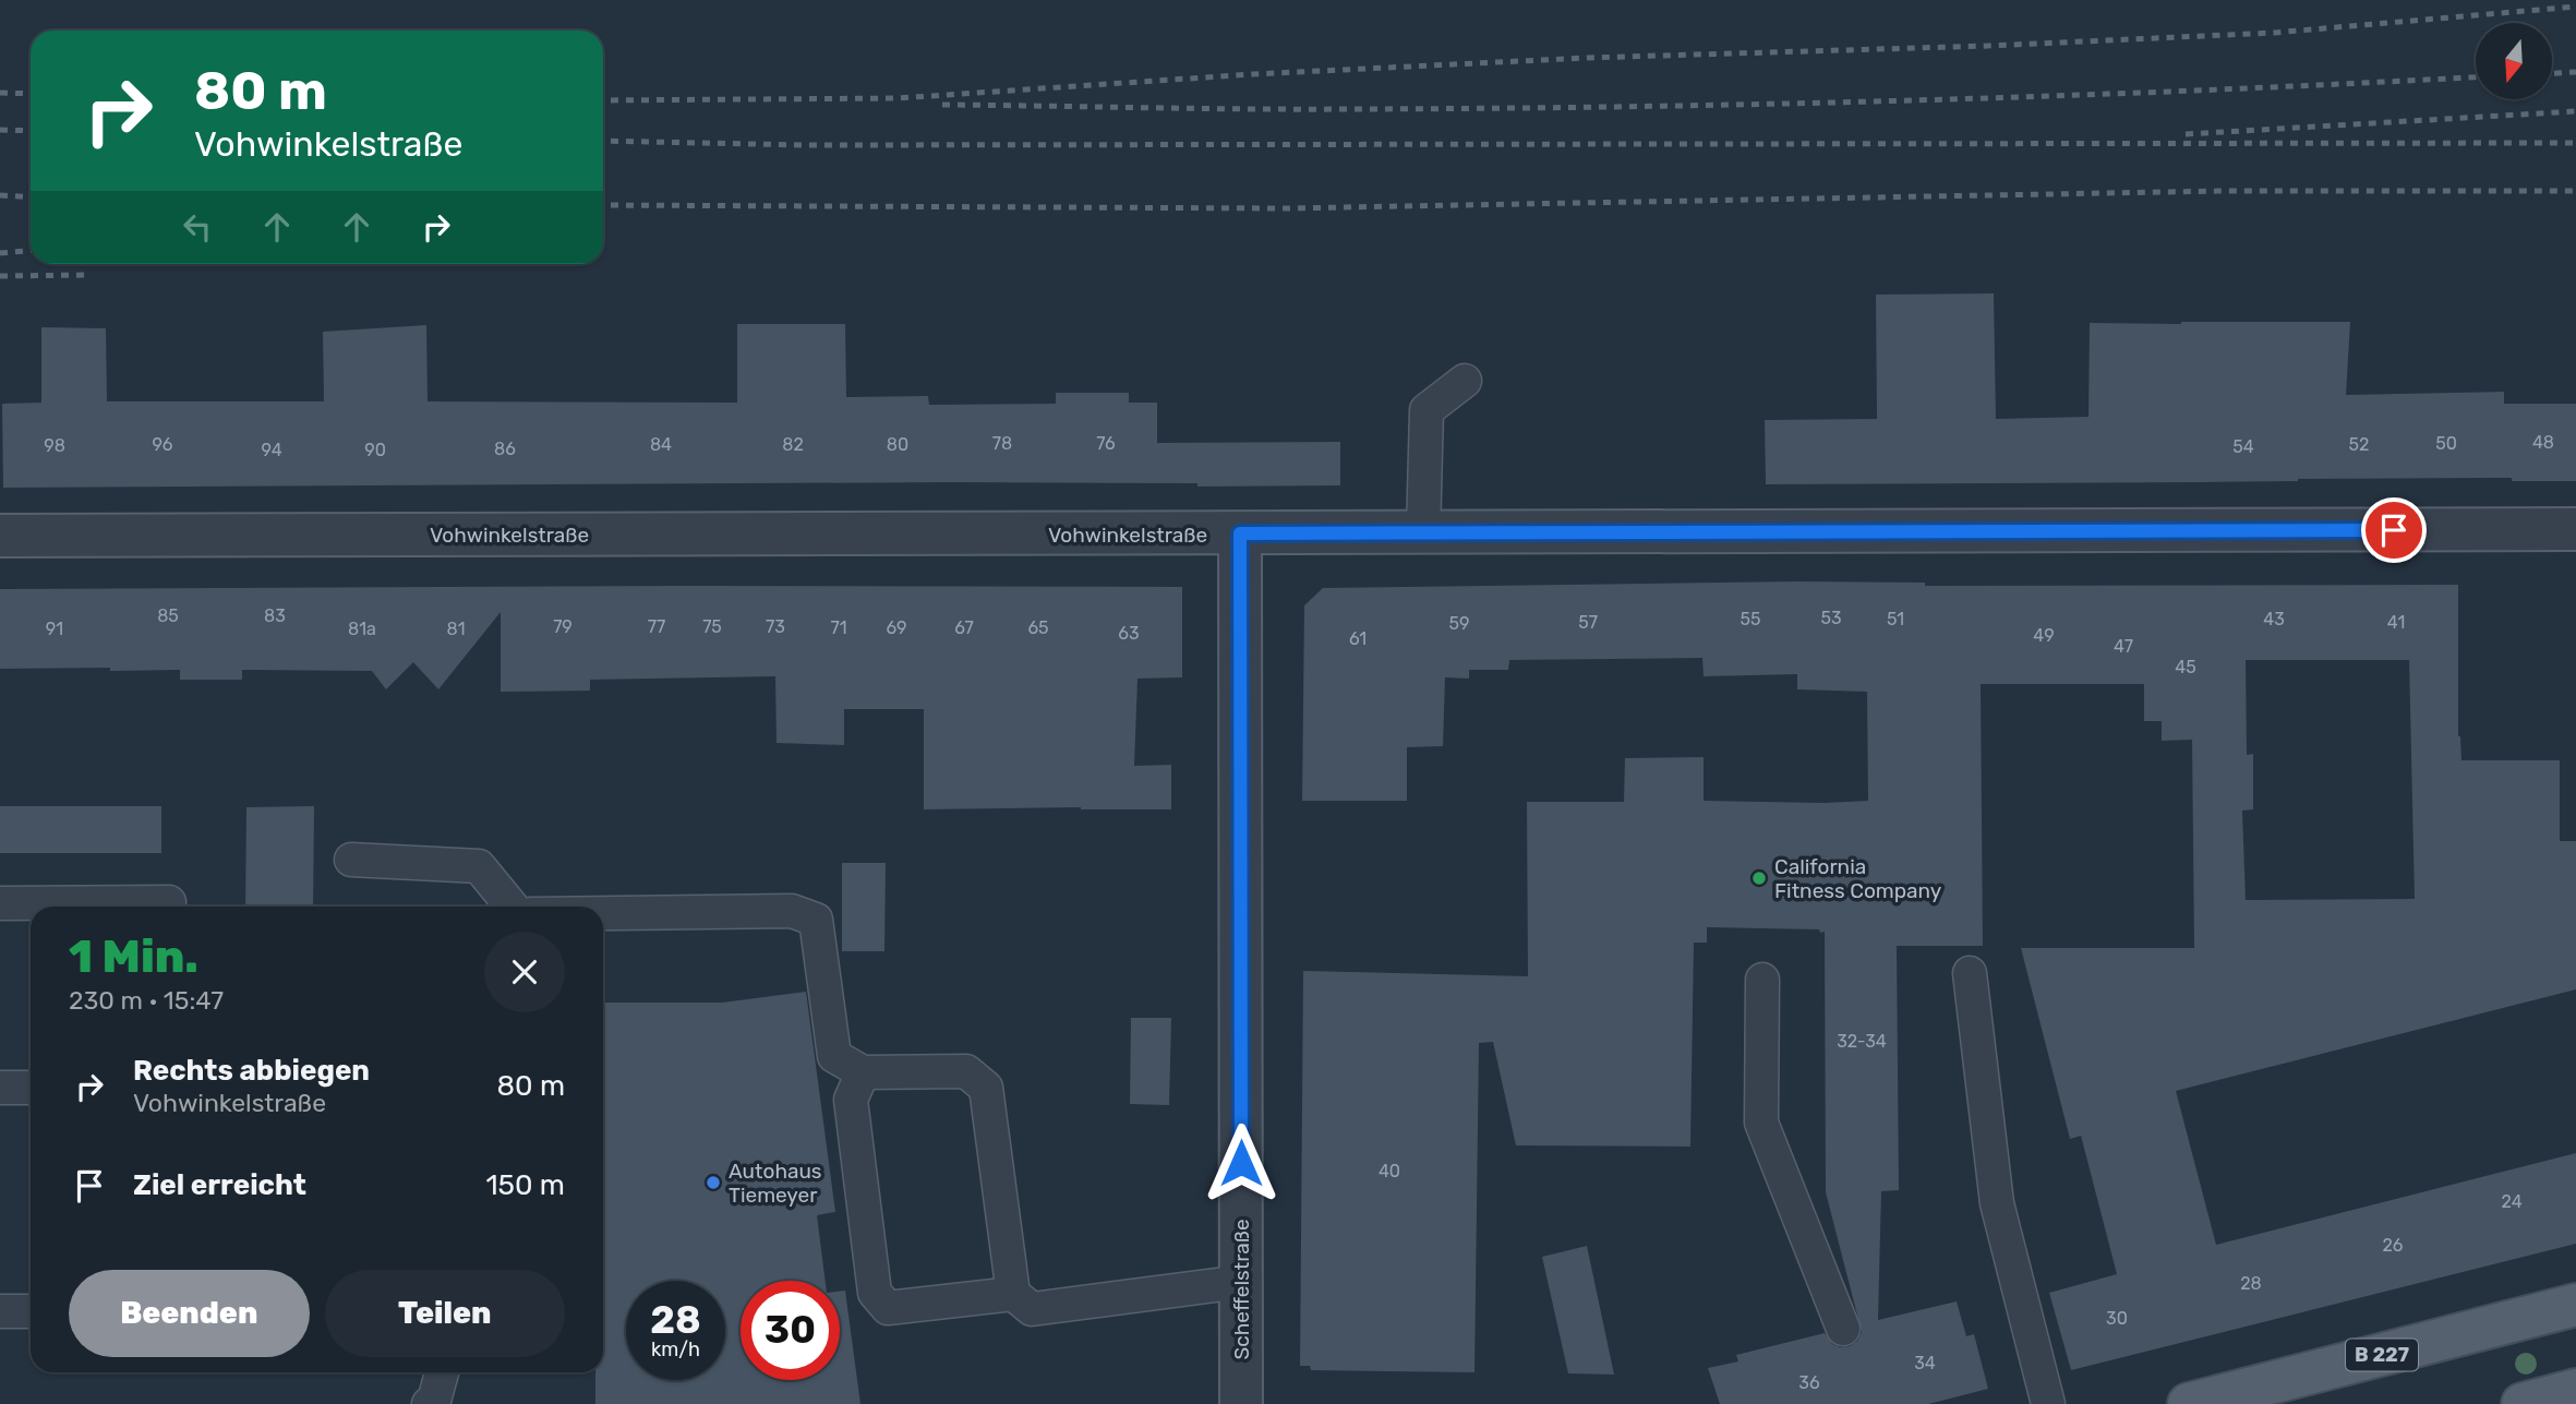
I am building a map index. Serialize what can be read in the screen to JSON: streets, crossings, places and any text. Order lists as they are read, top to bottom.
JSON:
{
  "streets": {
    "main road": ["B 227"],
    "street": ["Vohwinkelstraße", "Scheffelstraße"]
  },
  "crossings": [
    ["Vohwinkelstraße", "Scheffelstraße"]
  ],
  "places": ["California Fitness Company", "Autohaus Tiemeyer"],
  "house_numbers": [
    "48",
    "78",
    "76",
    "50",
    "96",
    "84",
    "82",
    "80",
    "52",
    "98",
    "54",
    "86",
    "94",
    "90",
    "85",
    "83",
    "53",
    "55",
    "51",
    "43",
    "57",
    "41",
    "59",
    "79",
    "77",
    "75",
    "73",
    "71",
    "69",
    "67",
    "65",
    "91",
    "81a",
    "81",
    "63",
    "49",
    "61",
    "47",
    "45",
    "32-34",
    "40",
    "24",
    "26",
    "28",
    "30",
    "34",
    "36"
  ],
  "north": "bottom",
  "page": {
    "turn": ["80 m", "Vohwinkelstraße"],
    "heading": ["1 Min.", "230 m · 15:47"],
    "list": [
      {
        "name": "Rechts abbiegen",
        "note": "Vohwinkelstraße",
        "value": "80 m"
      },
      {
        "name": "Ziel erreicht",
        "value": "150 m"
      }
    ],
    "buttons": ["Beenden", "Teilen"],
    "speed": "28 km/h",
    "limit": "30"
  }
}
